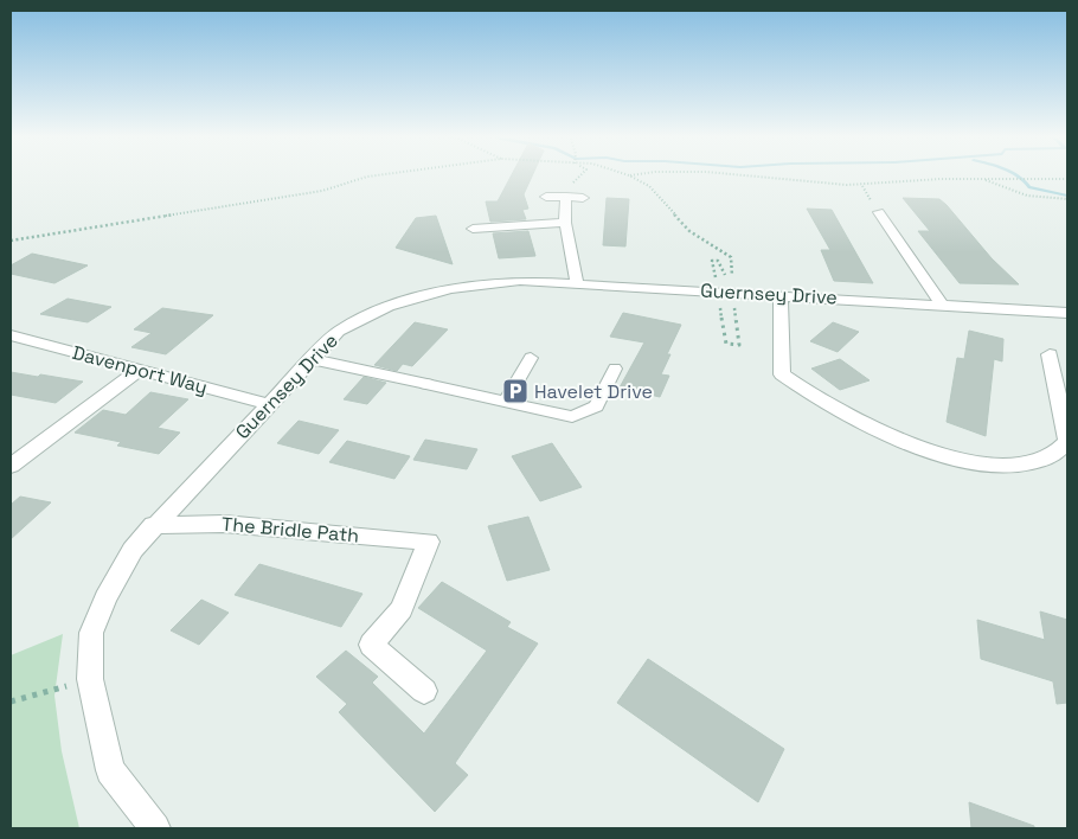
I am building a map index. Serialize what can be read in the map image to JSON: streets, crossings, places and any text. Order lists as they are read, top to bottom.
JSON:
{
  "streets": {
    "street": ["Guernsey Drive", "Davenport Way", "The Bridle Path"]
  },
  "crossings": [
    ["Guernsey Drive", "Davenport Way"],
    ["Guernsey Drive", "The Bridle Path"]
  ],
  "places": {
    "parking": ["Havelet Drive"]
  }
}
